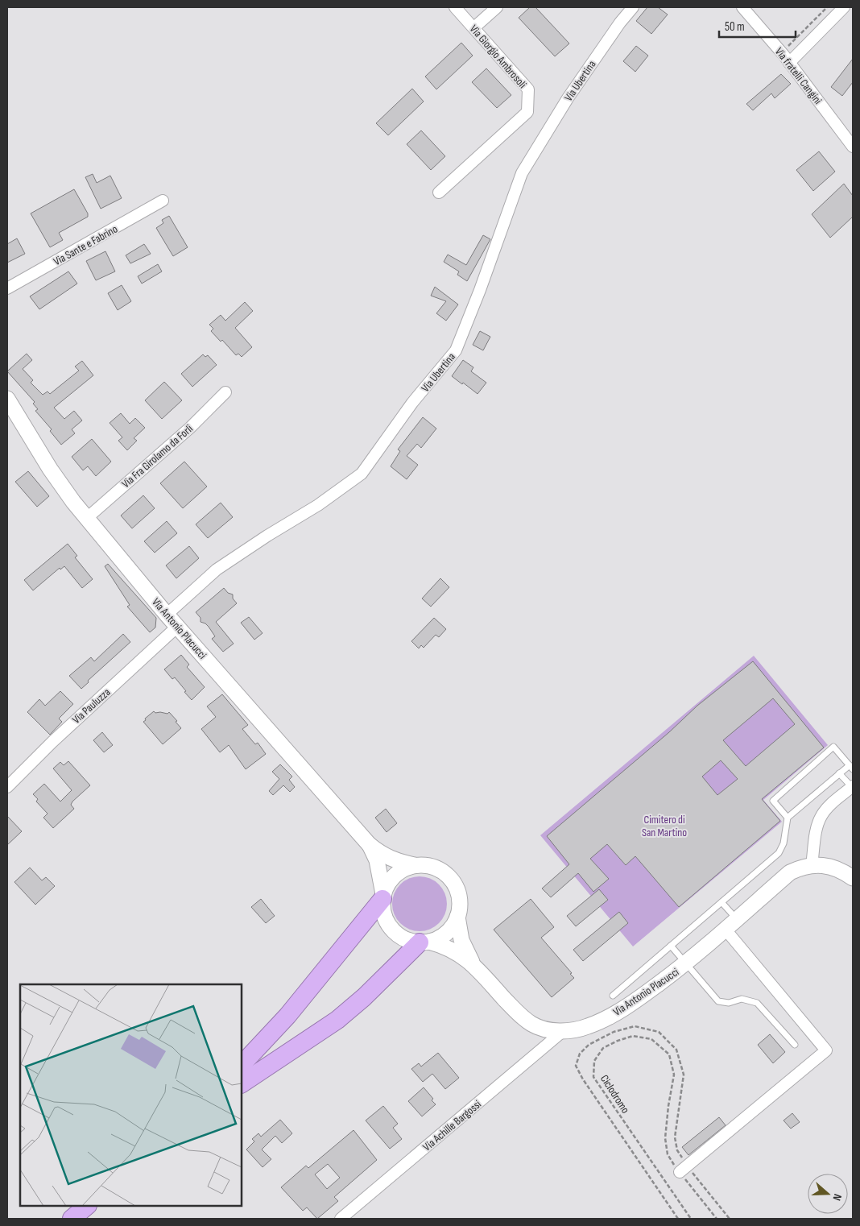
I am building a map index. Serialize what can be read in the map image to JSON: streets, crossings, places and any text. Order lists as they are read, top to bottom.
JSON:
{
  "streets": {
    "main road": ["Via Antonio Placucci"],
    "street": [
      "Via Giorgio Ambrosoli",
      "Via fratelli Cangini",
      "Via Ubertina",
      "Via Sante e Fabrino",
      "Via Fra Girolamo da Forlì",
      "Via Pauluzza",
      "Via Achille Bargossi"
    ],
    "path": ["Ciclodromo"]
  },
  "crossings": [
    ["Via Ubertina", "Via Antonio Placucci"],
    ["Via Fra Girolamo da Forlì", "Via Antonio Placucci"],
    ["Via Antonio Placucci", "Via Pauluzza"],
    ["Via Antonio Placucci", "Via Achille Bargossi"]
  ],
  "parks": ["Cimitero di San Martino"],
  "scale_bar": "50 m",
  "north": "right"
}
